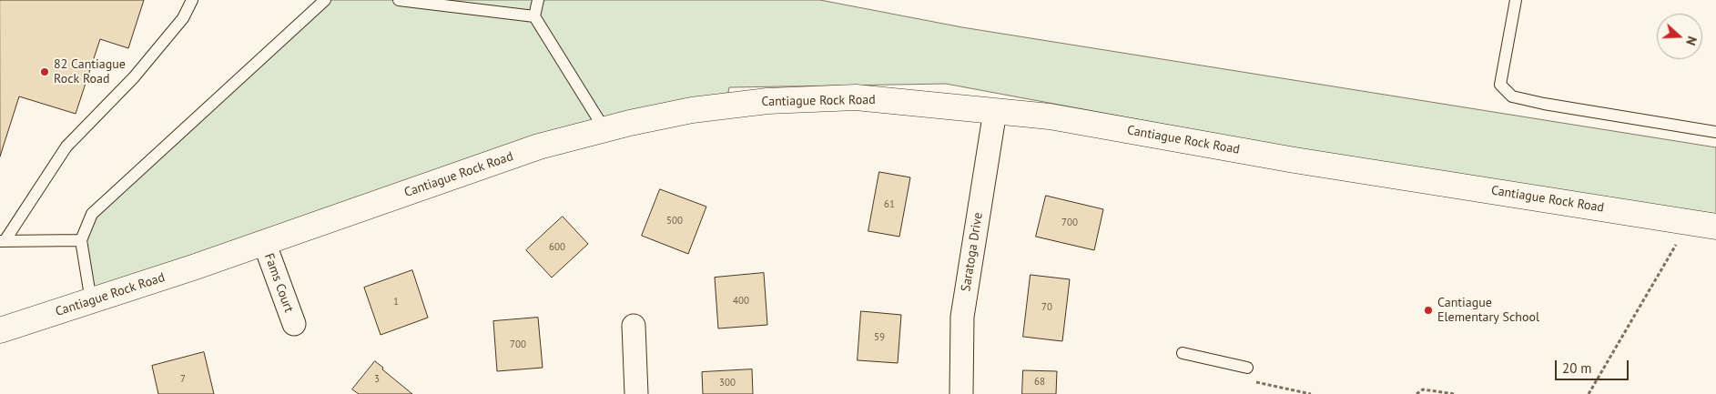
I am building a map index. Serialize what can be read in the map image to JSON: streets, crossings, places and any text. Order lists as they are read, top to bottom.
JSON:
{
  "streets": {
    "main road": ["Cantiague Rock Road"],
    "street": ["Saratoga Drive", "Fams Court"]
  },
  "crossings": [
    ["Cantiague Rock Road", "Saratoga Drive"],
    ["Cantiague Rock Road", "Fams Court"]
  ],
  "places": ["82 Cantiague Rock Road", "Cantiague Elementary School"],
  "house_numbers": [
    "61",
    "500",
    "700",
    "600",
    "400",
    "1",
    "70",
    "59",
    "700",
    "7",
    "3",
    "68",
    "300"
  ],
  "scale_bar": "20 m",
  "north": "right"
}
